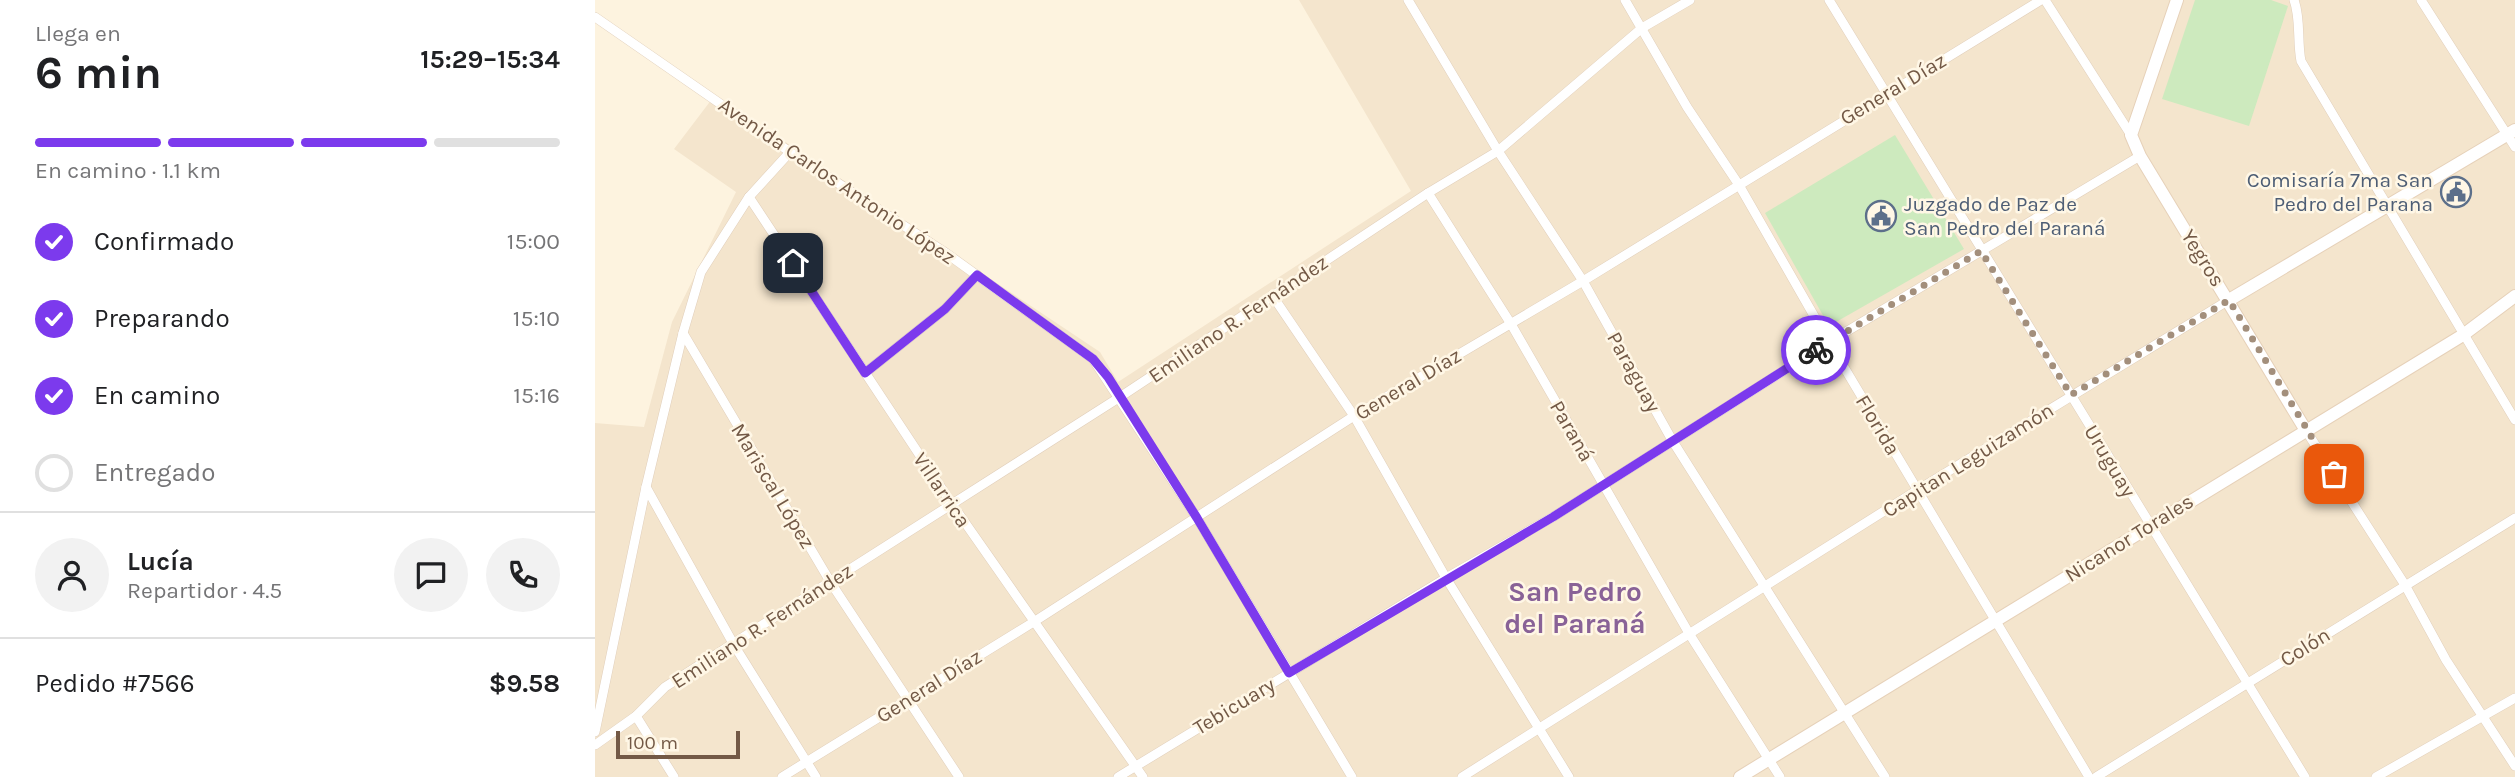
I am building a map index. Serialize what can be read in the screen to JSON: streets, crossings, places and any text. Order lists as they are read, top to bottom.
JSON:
{
  "streets": {
    "street": [
      "General Díaz",
      "Avenida Carlos Antonio López",
      "Yegros",
      "Emiliano R. Fernández",
      "Paraguay",
      "Florida",
      "Paraná",
      "Capitan Leguizamón",
      "Uruguay",
      "Mariscal López",
      "Villarrica",
      "Nicanor Torales",
      "Colón",
      "Tebicuary"
    ]
  },
  "crossings": [
    ["General Díaz", "Avenida Carlos Antonio López"],
    ["General Díaz", "Yegros"],
    ["General Díaz", "Paraguay"],
    ["General Díaz", "Florida"],
    ["General Díaz", "Paraná"],
    ["General Díaz", "Uruguay"],
    ["General Díaz", "Mariscal López"],
    ["General Díaz", "Villarrica"],
    ["Avenida Carlos Antonio López", "Emiliano R. Fernández"],
    ["Avenida Carlos Antonio López", "Tebicuary"],
    ["Yegros", "Capitan Leguizamón"],
    ["Yegros", "Nicanor Torales"],
    ["Yegros", "Colón"],
    ["Yegros", "Tebicuary"],
    ["Emiliano R. Fernández", "Paraguay"],
    ["Emiliano R. Fernández", "Florida"],
    ["Emiliano R. Fernández", "Paraná"],
    ["Emiliano R. Fernández", "Mariscal López"],
    ["Emiliano R. Fernández", "Villarrica"],
    ["Paraguay", "Capitan Leguizamón"],
    ["Paraguay", "Nicanor Torales"],
    ["Paraguay", "Tebicuary"],
    ["Florida", "Capitan Leguizamón"],
    ["Florida", "Nicanor Torales"],
    ["Florida", "Tebicuary"],
    ["Paraná", "Capitan Leguizamón"],
    ["Paraná", "Nicanor Torales"],
    ["Paraná", "Tebicuary"],
    ["Capitan Leguizamón", "Uruguay"],
    ["Uruguay", "Nicanor Torales"],
    ["Uruguay", "Colón"],
    ["Uruguay", "Tebicuary"],
    ["Villarrica", "Tebicuary"]
  ],
  "districts": ["San Pedro del Paraná"],
  "places": {
    "public building": ["Comisaría 7ma San Pedro del Parana", "Juzgado de Paz de San Pedro del Paraná"]
  },
  "scale_bar": "100 m",
  "page": {
    "heading": ["6 min", "Llega en", "15:29–15:34"],
    "panel": [
      "Lucía",
      "Repartidor · 4.5",
      "Pedido #7566",
      "$9.58"
    ],
    "bar": "En camino · 1.1 km",
    "list": [
      ["Confirmado", "15:00"],
      ["Preparando", "15:10"],
      ["En camino", "15:16"],
      "Entregado"
    ],
    "scale": "100 m"
  }
}
